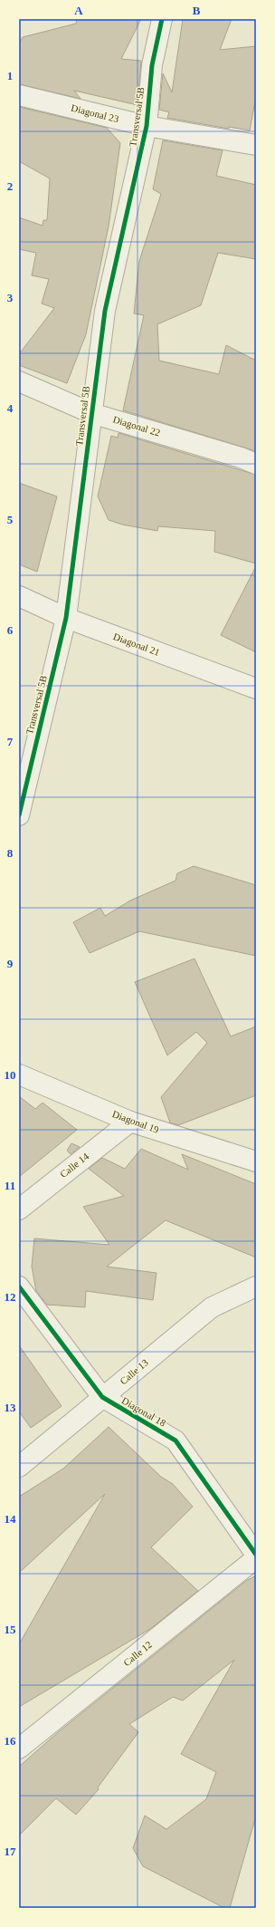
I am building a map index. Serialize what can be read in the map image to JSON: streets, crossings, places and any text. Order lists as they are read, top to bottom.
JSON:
{
  "streets": {
    "street": [
      "Diagonal 23",
      "Transversal 5B",
      "Diagonal 22",
      "Diagonal 21",
      "Diagonal 19",
      "Calle 14",
      "Calle 13",
      "Diagonal 18",
      "Calle 12"
    ]
  },
  "crossings": [
    ["Diagonal 23", "Transversal 5B"],
    ["Transversal 5B", "Diagonal 22"],
    ["Transversal 5B", "Diagonal 21"],
    ["Diagonal 19", "Calle 14"],
    ["Calle 13", "Diagonal 18"]
  ],
  "grid": {
    "columns": ["A", "B"],
    "rows": [
      "1",
      "2",
      "3",
      "4",
      "5",
      "6",
      "7",
      "8",
      "9",
      "10",
      "11",
      "12",
      "13",
      "14",
      "15",
      "16",
      "17"
    ]
  }
}
